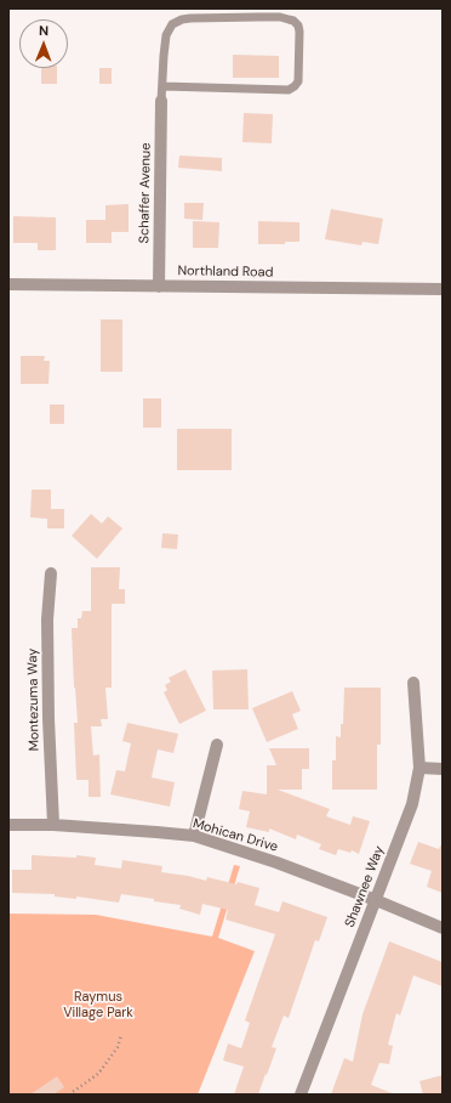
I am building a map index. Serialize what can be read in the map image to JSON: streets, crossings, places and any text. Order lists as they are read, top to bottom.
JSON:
{
  "streets": {
    "street": [
      "Schaffer Avenue",
      "Northland Road",
      "Montezuma Way",
      "Mohican Drive",
      "Shawnee Way"
    ]
  },
  "crossings": [
    ["Schaffer Avenue", "Northland Road"],
    ["Montezuma Way", "Mohican Drive"],
    ["Mohican Drive", "Shawnee Way"]
  ],
  "parks": ["Raymus Village Park"],
  "north": "top"
}
